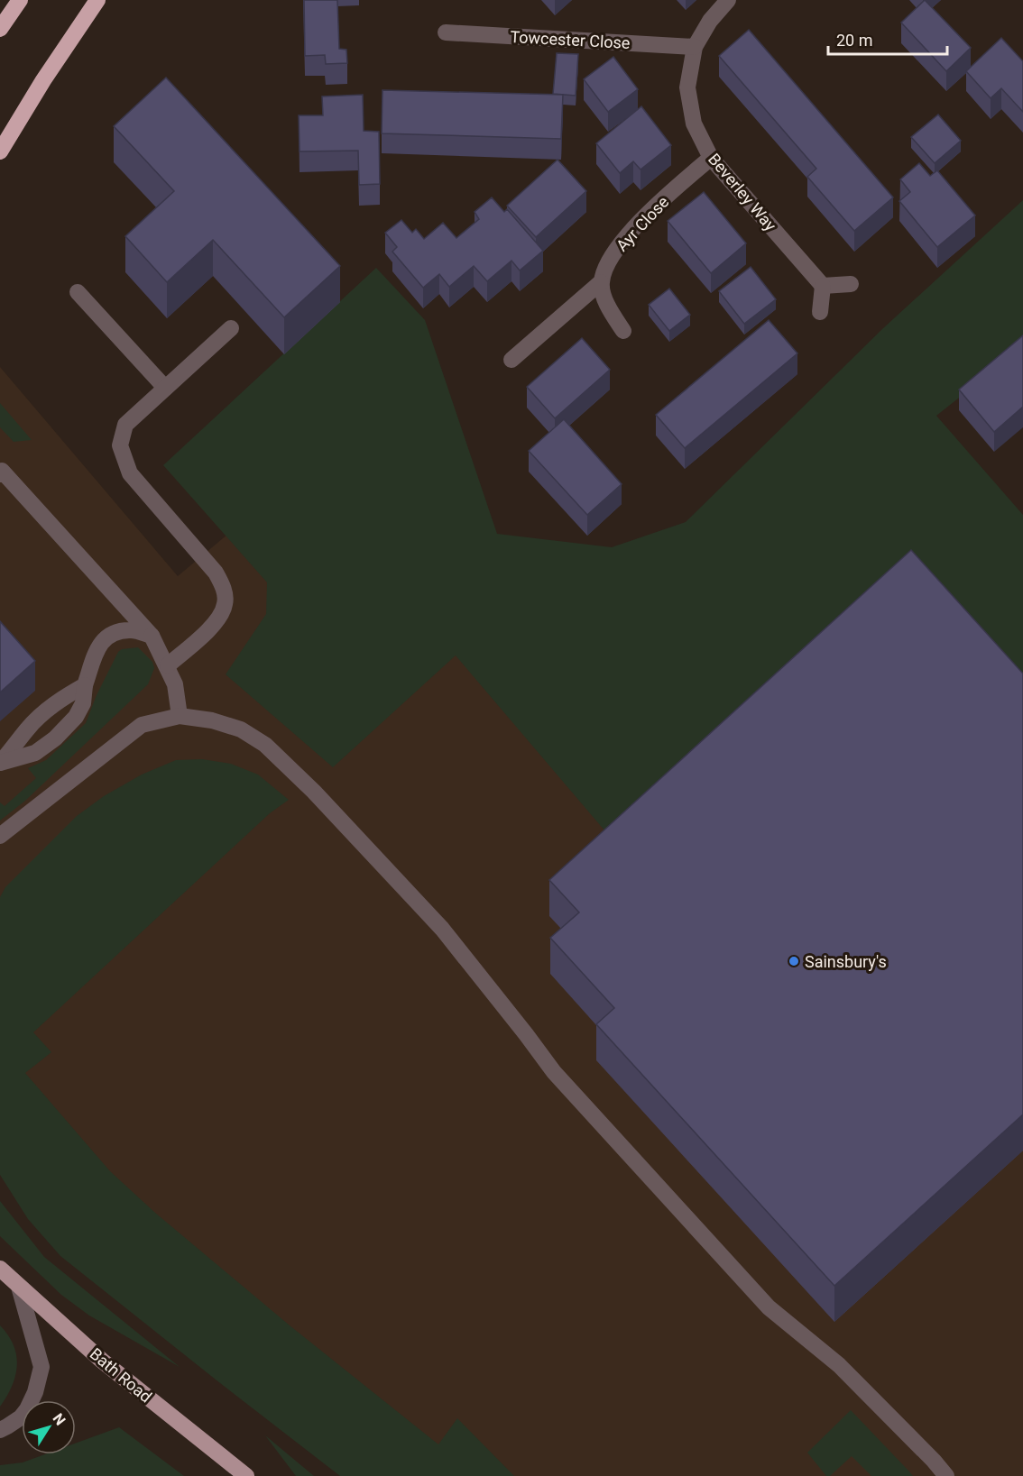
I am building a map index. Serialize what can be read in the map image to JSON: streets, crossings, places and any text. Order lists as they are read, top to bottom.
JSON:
{
  "streets": {
    "main road": ["Bath Road"],
    "street": ["Towcester Close", "Beverley Way", "Ayr Close"]
  },
  "crossings": [
    ["Towcester Close", "Beverley Way"],
    ["Beverley Way", "Ayr Close"]
  ],
  "places": ["Sainsbury's"],
  "scale_bar": "20 m",
  "north": "top right"
}
